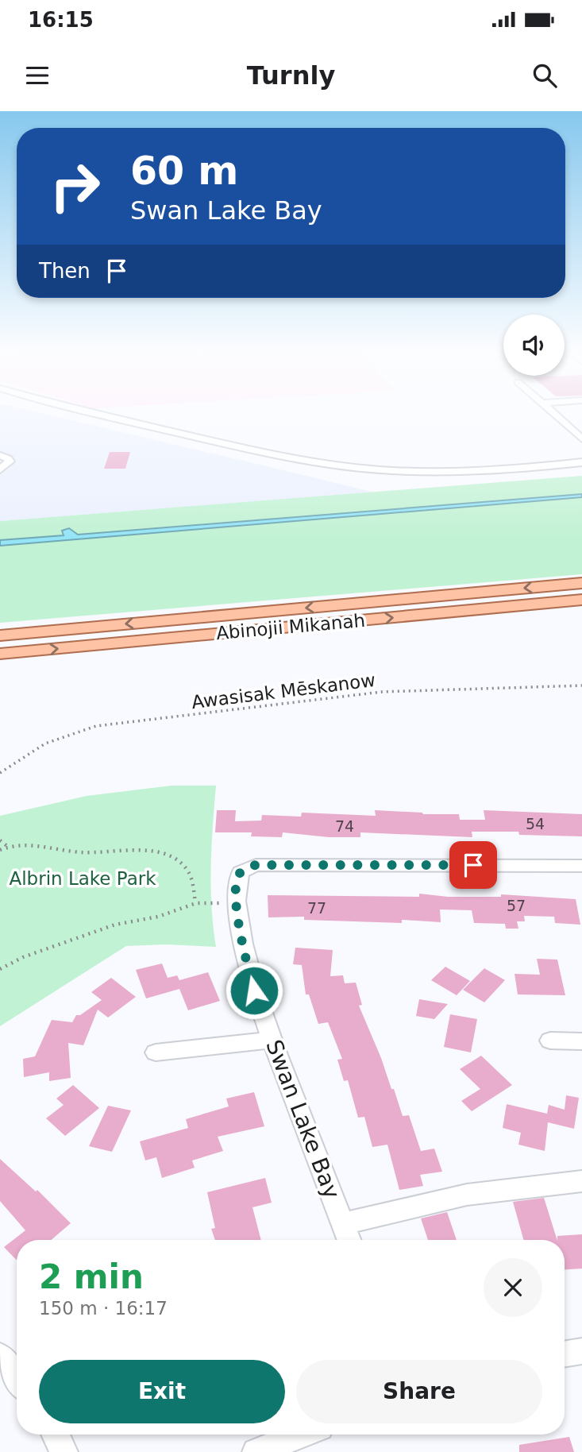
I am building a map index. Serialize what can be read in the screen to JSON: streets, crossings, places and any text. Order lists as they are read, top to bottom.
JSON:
{
  "streets": {
    "main road": ["Abinojii Mikanah"],
    "street": ["Swan Lake Bay"],
    "path": ["Awasisak Mēskanow"]
  },
  "parks": ["Albrin Lake Park"],
  "house_numbers": [
    "54",
    "74",
    "57",
    "77"
  ],
  "page": {
    "status": "16:15",
    "header": "Turnly",
    "turn": ["60 m", "Swan Lake Bay"],
    "then": "Then",
    "heading": ["2 min", "150 m · 16:17"],
    "buttons": ["Exit", "Share"]
  }
}
